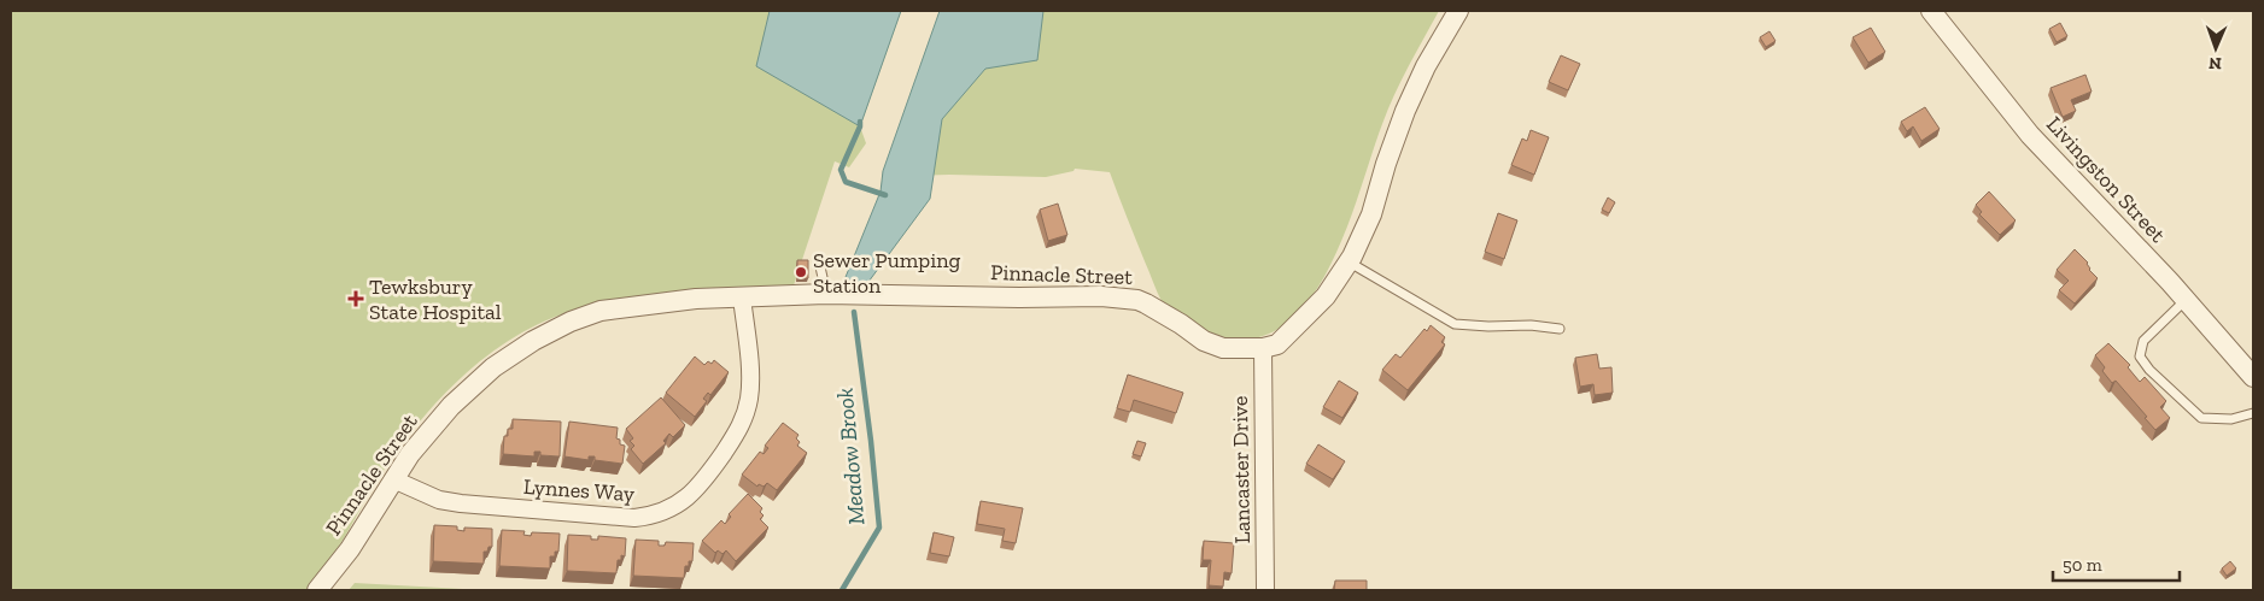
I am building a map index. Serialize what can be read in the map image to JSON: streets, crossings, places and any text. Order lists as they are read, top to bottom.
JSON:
{
  "streets": {
    "street": [
      "Livingston Street",
      "Pinnacle Street",
      "Lancaster Drive",
      "Lynnes Way"
    ]
  },
  "crossings": [
    ["Pinnacle Street", "Lancaster Drive"],
    ["Pinnacle Street", "Lynnes Way"]
  ],
  "water": ["Meadow Brook"],
  "places": {
    "other": ["Sewer Pumping Station"],
    "health": ["Tewksbury State Hospital"]
  },
  "scale_bar": "50 m",
  "north": "bottom"
}
